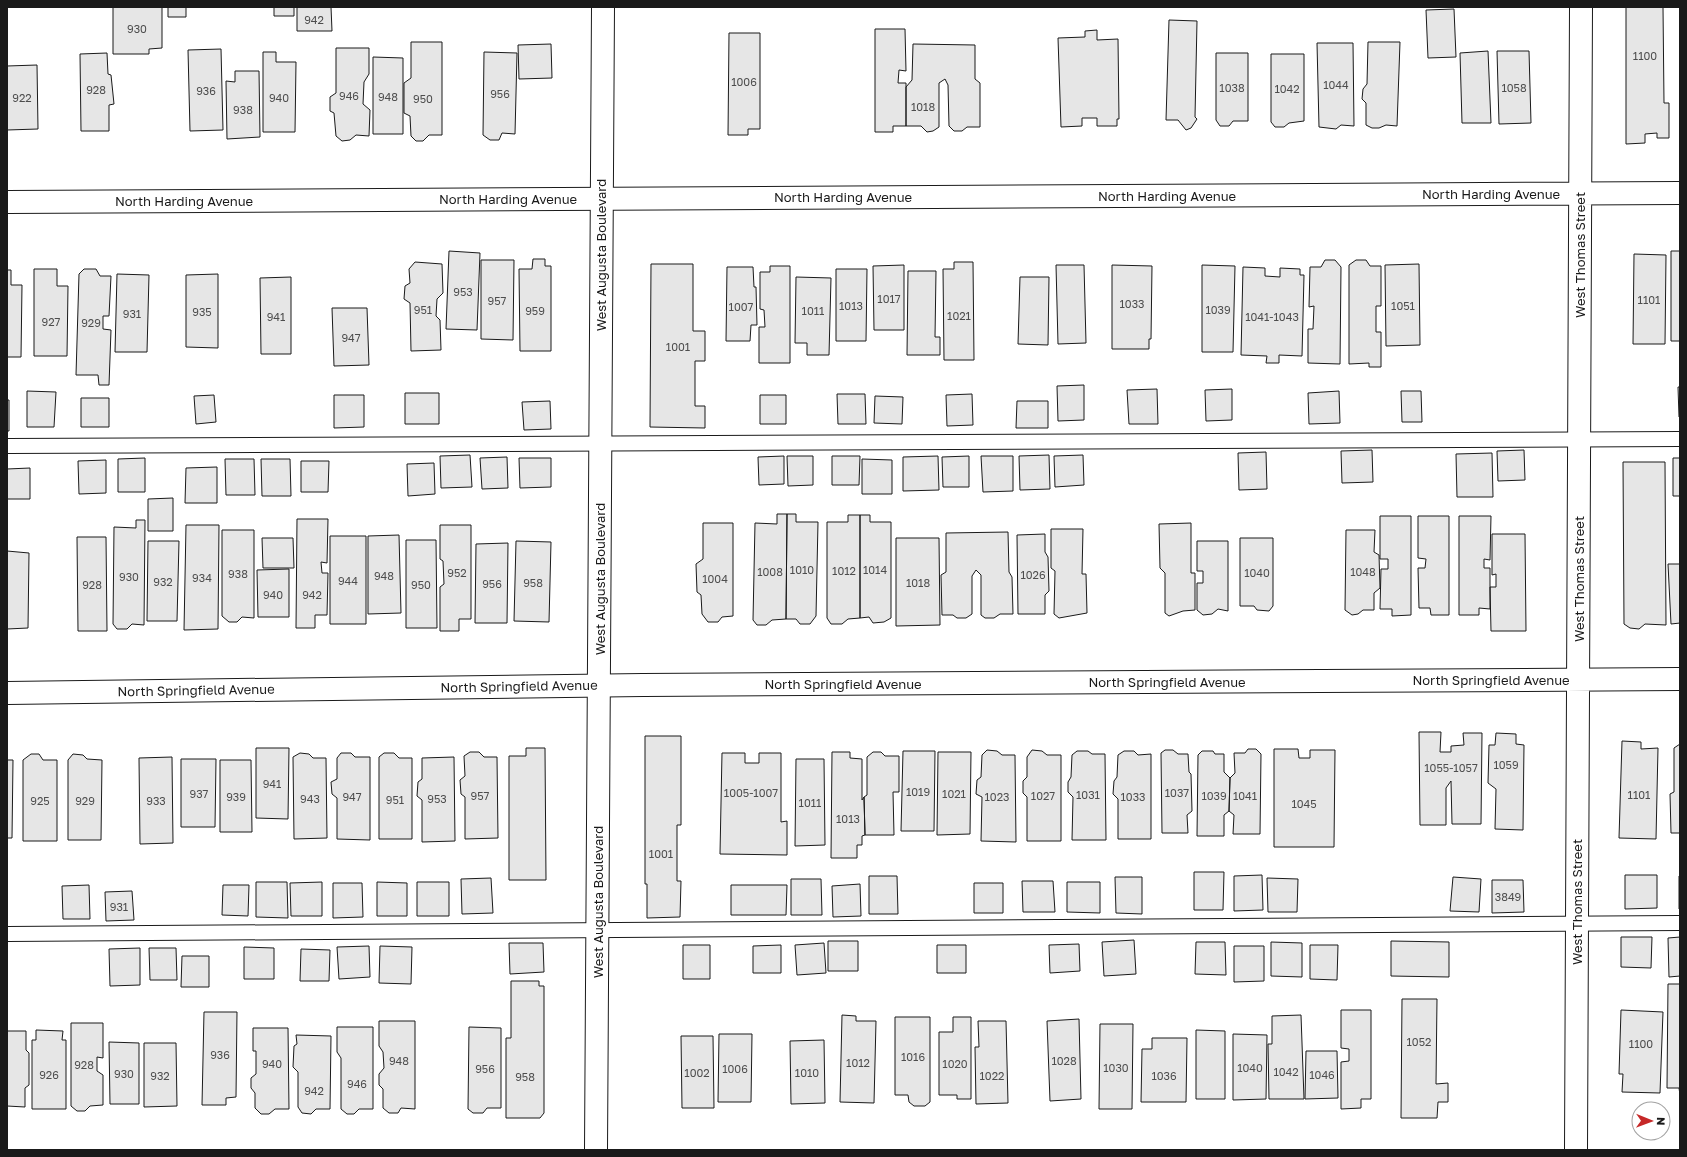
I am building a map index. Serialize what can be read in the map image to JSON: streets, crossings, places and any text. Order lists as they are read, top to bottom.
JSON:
{
  "streets": {
    "street": [
      "North Harding Avenue",
      "West Augusta Boulevard",
      "West Thomas Street",
      "North Springfield Avenue"
    ]
  },
  "crossings": [
    ["North Harding Avenue", "West Augusta Boulevard"],
    ["North Harding Avenue", "West Thomas Street"],
    ["West Augusta Boulevard", "North Springfield Avenue"],
    ["West Thomas Street", "North Springfield Avenue"]
  ],
  "house_numbers": [
    "942",
    "930",
    "1100",
    "1006",
    "1044",
    "1038",
    "1058",
    "1042",
    "928",
    "936",
    "956",
    "946",
    "948",
    "922",
    "940",
    "950",
    "1018",
    "938",
    "953",
    "1017",
    "1101",
    "957",
    "1033",
    "1013",
    "1051",
    "1007",
    "951",
    "1039",
    "959",
    "1011",
    "935",
    "931",
    "1021",
    "941",
    "1041-1043",
    "927",
    "929",
    "947",
    "1001",
    "1010",
    "1014",
    "1012",
    "1008",
    "1048",
    "952",
    "1040",
    "938",
    "1026",
    "948",
    "930",
    "934",
    "1004",
    "944",
    "932",
    "958",
    "1018",
    "956",
    "928",
    "950",
    "940",
    "942",
    "1059",
    "1055-1057",
    "941",
    "1019",
    "1005-1007",
    "1037",
    "937",
    "1021",
    "1031",
    "1101",
    "957",
    "1027",
    "1039",
    "1041",
    "939",
    "947",
    "1023",
    "1033",
    "943",
    "953",
    "951",
    "925",
    "929",
    "933",
    "1011",
    "1045",
    "1013",
    "1001",
    "3849",
    "931",
    "1052",
    "1100",
    "936",
    "1016",
    "948",
    "1028",
    "1012",
    "940",
    "1020",
    "928",
    "1030",
    "1040",
    "956",
    "1006",
    "1042",
    "1002",
    "1010",
    "930",
    "926",
    "1046",
    "932",
    "1022",
    "1036",
    "958",
    "946",
    "942"
  ],
  "north": "right"
}
